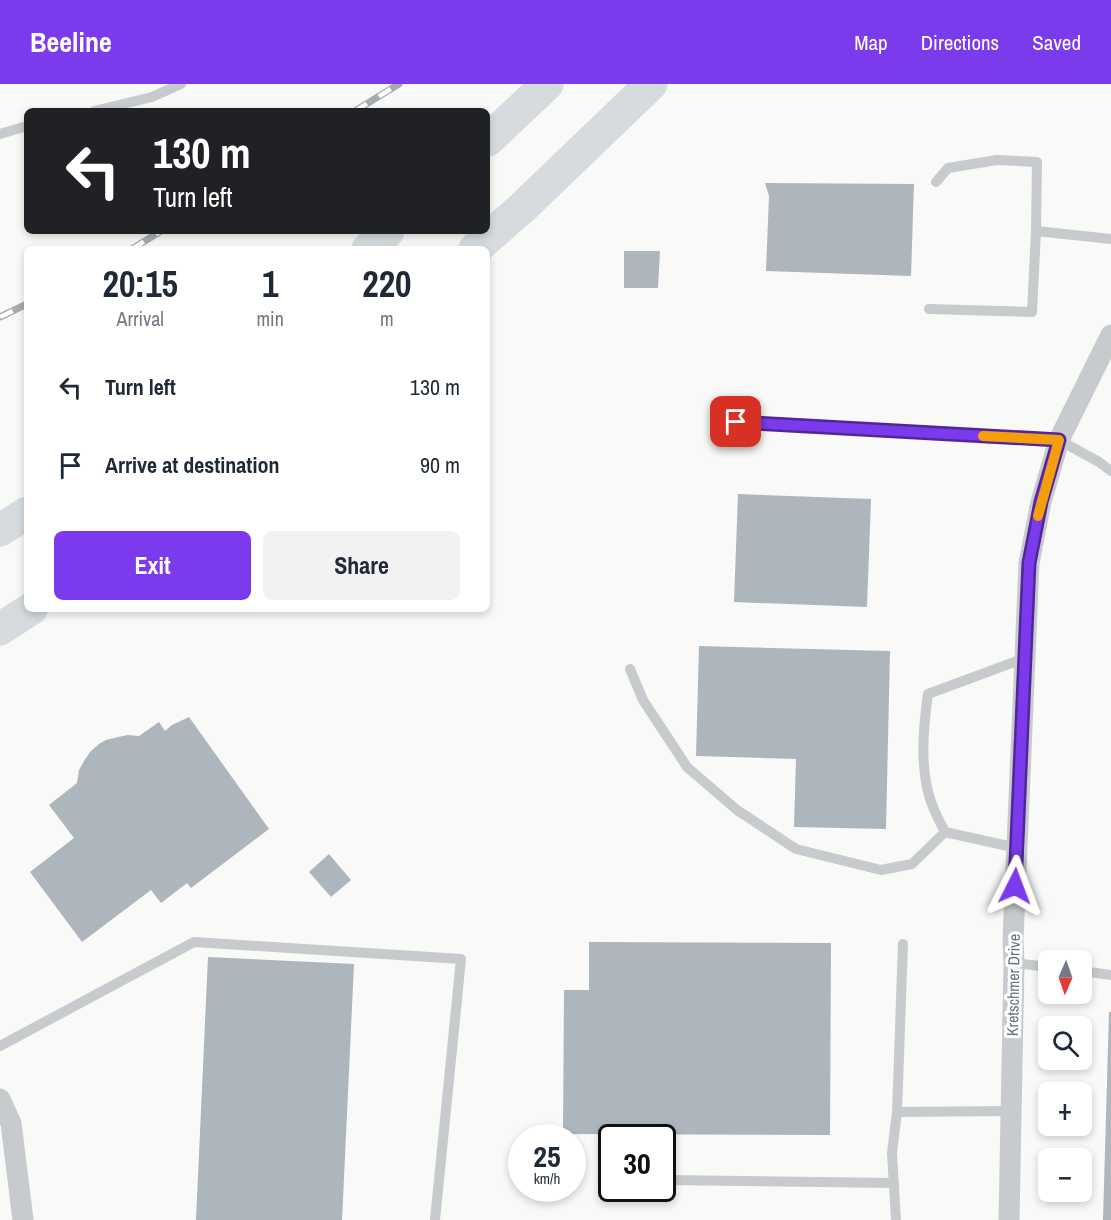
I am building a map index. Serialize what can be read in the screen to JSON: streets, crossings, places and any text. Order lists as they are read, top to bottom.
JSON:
{
  "streets": {
    "street": ["Kretschmer Drive"]
  },
  "north": "bottom",
  "page": {
    "header": "Beeline",
    "nav": ["Map", "Directions", "Saved"],
    "turn": ["130 m", "Turn left"],
    "eta": [
      "20:15",
      "Arrival",
      "1",
      "min",
      "220",
      "m"
    ],
    "list": [
      {
        "name": "Turn left",
        "value": "130 m"
      },
      {
        "name": "Arrive at destination",
        "value": "90 m"
      }
    ],
    "buttons": ["Exit", "Share"],
    "map_buttons": ["+", "−"],
    "speed": "25 km/h",
    "limit": "30"
  }
}
